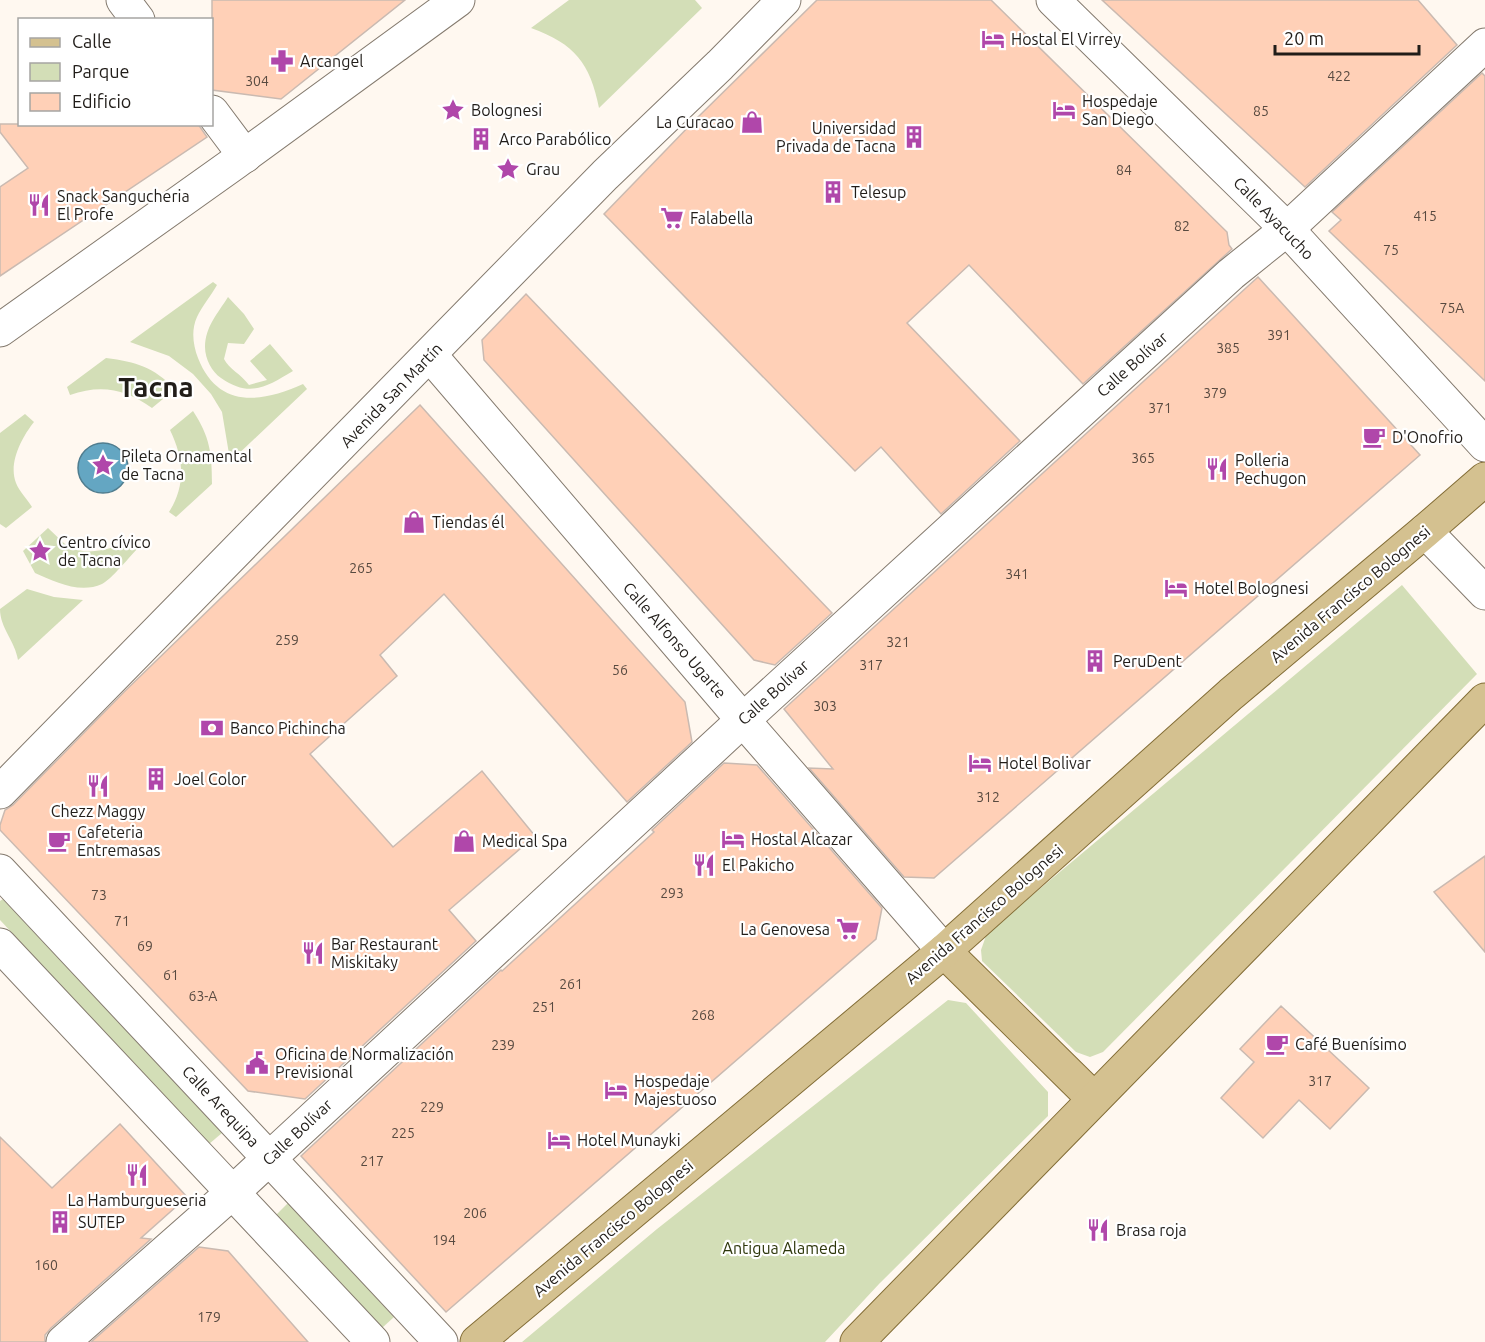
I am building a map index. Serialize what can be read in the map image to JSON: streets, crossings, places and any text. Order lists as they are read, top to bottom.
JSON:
{
  "streets": {
    "main road": ["Avenida Francisco Bolognesi"],
    "street": [
      "Calle Ayacucho",
      "Calle Bolívar",
      "Avenida San Martín",
      "Calle Alfonso Ugarte",
      "Calle Arequipa"
    ]
  },
  "crossings": [
    ["Calle Ayacucho", "Calle Bolívar"],
    ["Calle Bolívar", "Calle Alfonso Ugarte"],
    ["Calle Bolívar", "Calle Arequipa"],
    ["Avenida San Martín", "Calle Alfonso Ugarte"],
    ["Avenida Francisco Bolognesi", "Calle Alfonso Ugarte"]
  ],
  "districts": ["Tacna"],
  "parks": ["Antigua Alameda"],
  "places": {
    "hotel": [
      "Hostal El Virrey",
      "Hospedaje San Diego",
      "Hotel Bolognesi",
      "Hotel Bolivar",
      "Hostal Alcazar",
      "Hospedaje Majestuoso",
      "Hotel Munayki"
    ],
    "pharmacy": ["Arcangel"],
    "place": [
      "Bolognesi",
      "Grau",
      "Pileta Ornamental de Tacna",
      "Centro cívico de Tacna"
    ],
    "shop": ["La Curacao", "Tiendas él", "Medical Spa"],
    "building": [
      "Universidad Privada de Tacna",
      "Arco Parabólico",
      "Telesup",
      "PeruDent",
      "Joel Color",
      "SUTEP"
    ],
    "restaurant": [
      "Snack Sangucheria El Profe",
      "Polleria Pechugon",
      "Chezz Maggy",
      "El Pakicho",
      "Bar Restaurant Miskitaky",
      "La Hamburgueseria",
      "Brasa roja"
    ],
    "supermarket": ["Falabella", "La Genovesa"],
    "cafe": ["D'Onofrio", "Cafeteria Entremasas", "Café Buenísimo"],
    "bank": ["Banco Pichincha"],
    "public building": ["Oficina de Normalización Previsional"]
  },
  "house_numbers": [
    "422",
    "304",
    "85",
    "84",
    "415",
    "82",
    "75",
    "75A",
    "391",
    "385",
    "379",
    "371",
    "365",
    "265",
    "341",
    "259",
    "321",
    "317",
    "56",
    "303",
    "312",
    "293",
    "73",
    "71",
    "69",
    "61",
    "261",
    "63-A",
    "251",
    "268",
    "239",
    "317",
    "229",
    "225",
    "217",
    "206",
    "194",
    "160",
    "179"
  ],
  "legend": ["Calle", "Parque", "Edificio"],
  "scale_bar": "20 m"
}
